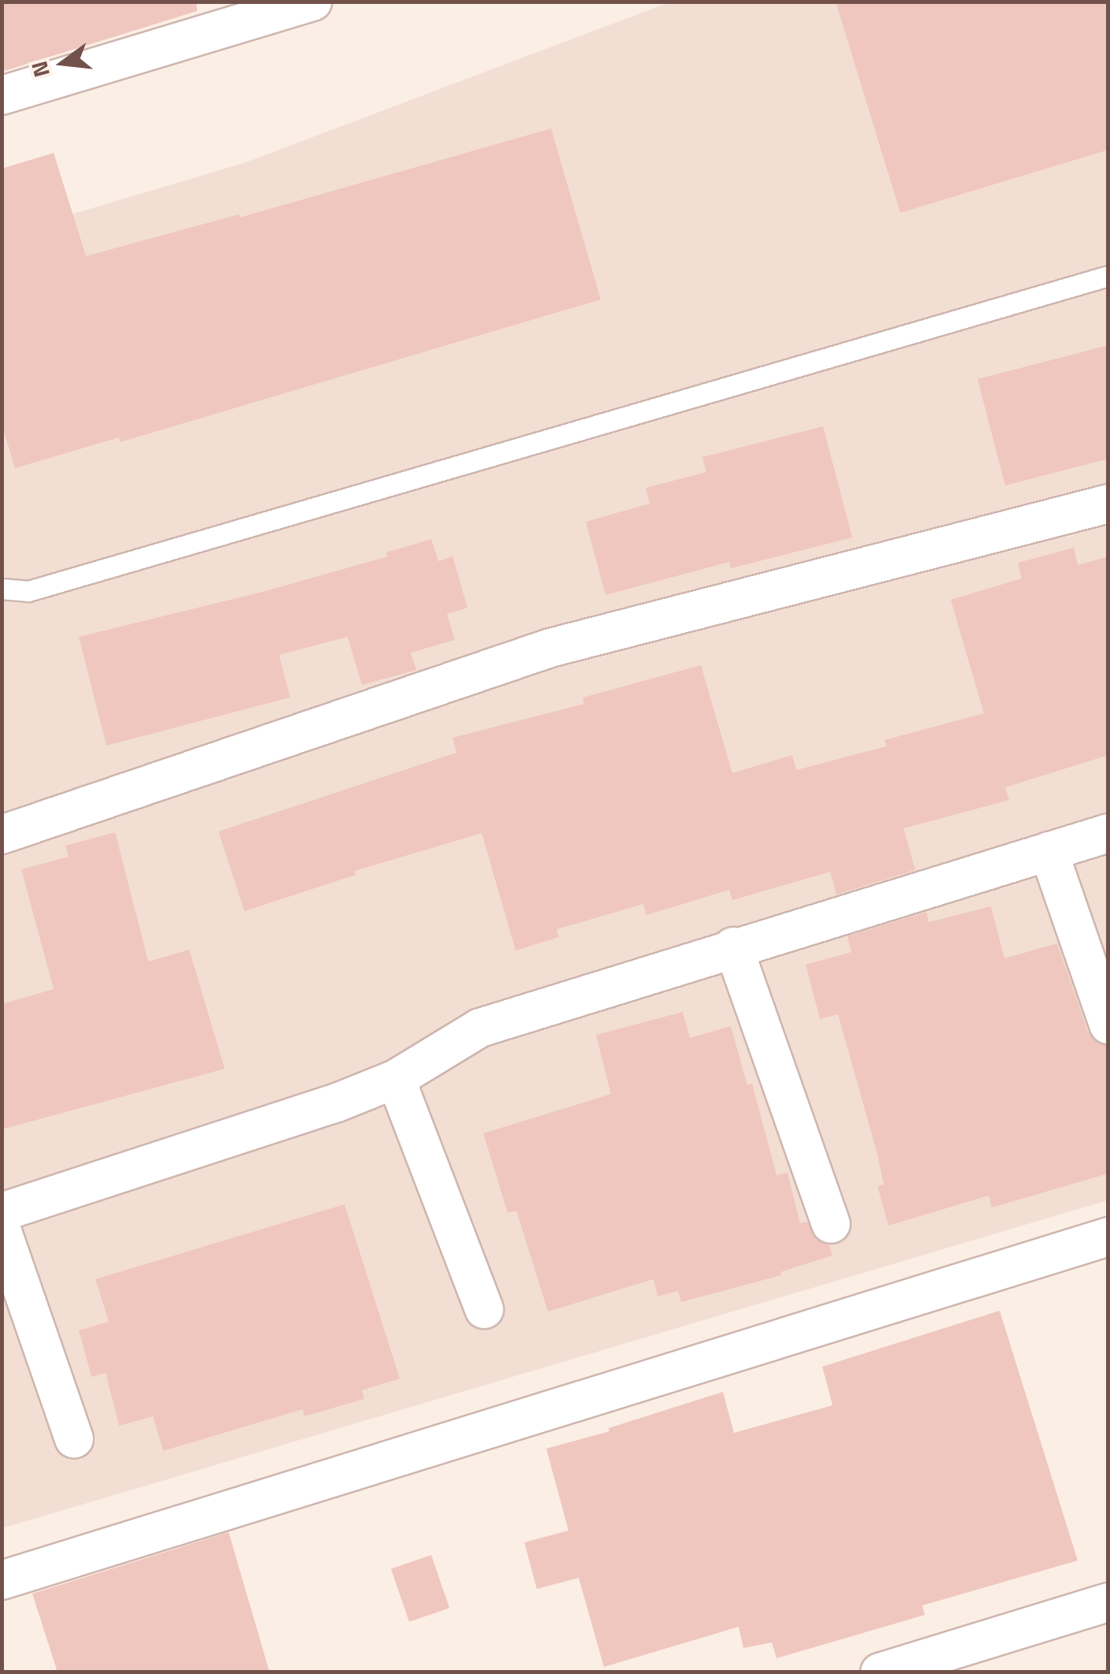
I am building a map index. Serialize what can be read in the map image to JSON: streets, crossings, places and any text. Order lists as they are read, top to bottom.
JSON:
{
  "north": "left"
}
